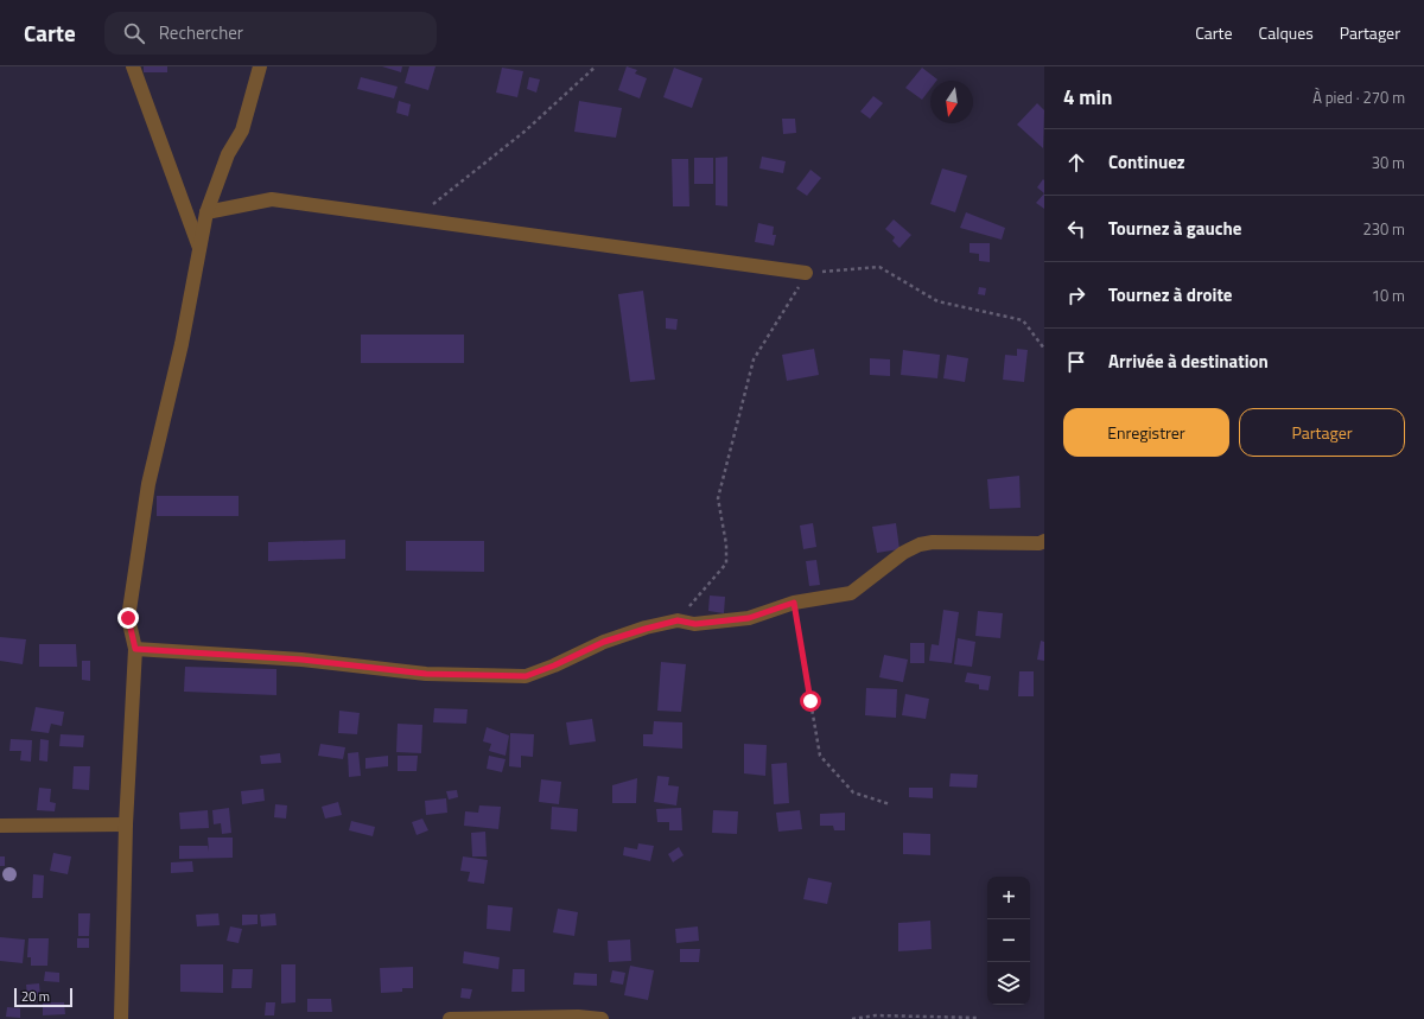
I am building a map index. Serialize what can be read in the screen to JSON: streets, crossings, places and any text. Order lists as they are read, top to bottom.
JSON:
{
  "scale_bar": "20 m",
  "north": "bottom",
  "page": {
    "header": "Carte",
    "search": "Rechercher",
    "nav": ["Carte", "Calques", "Partager"],
    "heading": ["4 min", "À pied · 270 m"],
    "list": [
      ["Continuez", "30 m"],
      ["Tournez à gauche", "230 m"],
      ["Tournez à droite", "10 m"],
      "Arrivée à destination"
    ],
    "buttons": ["Enregistrer", "Partager"],
    "map_buttons": ["+", "−"],
    "scale": "20 m"
  }
}
